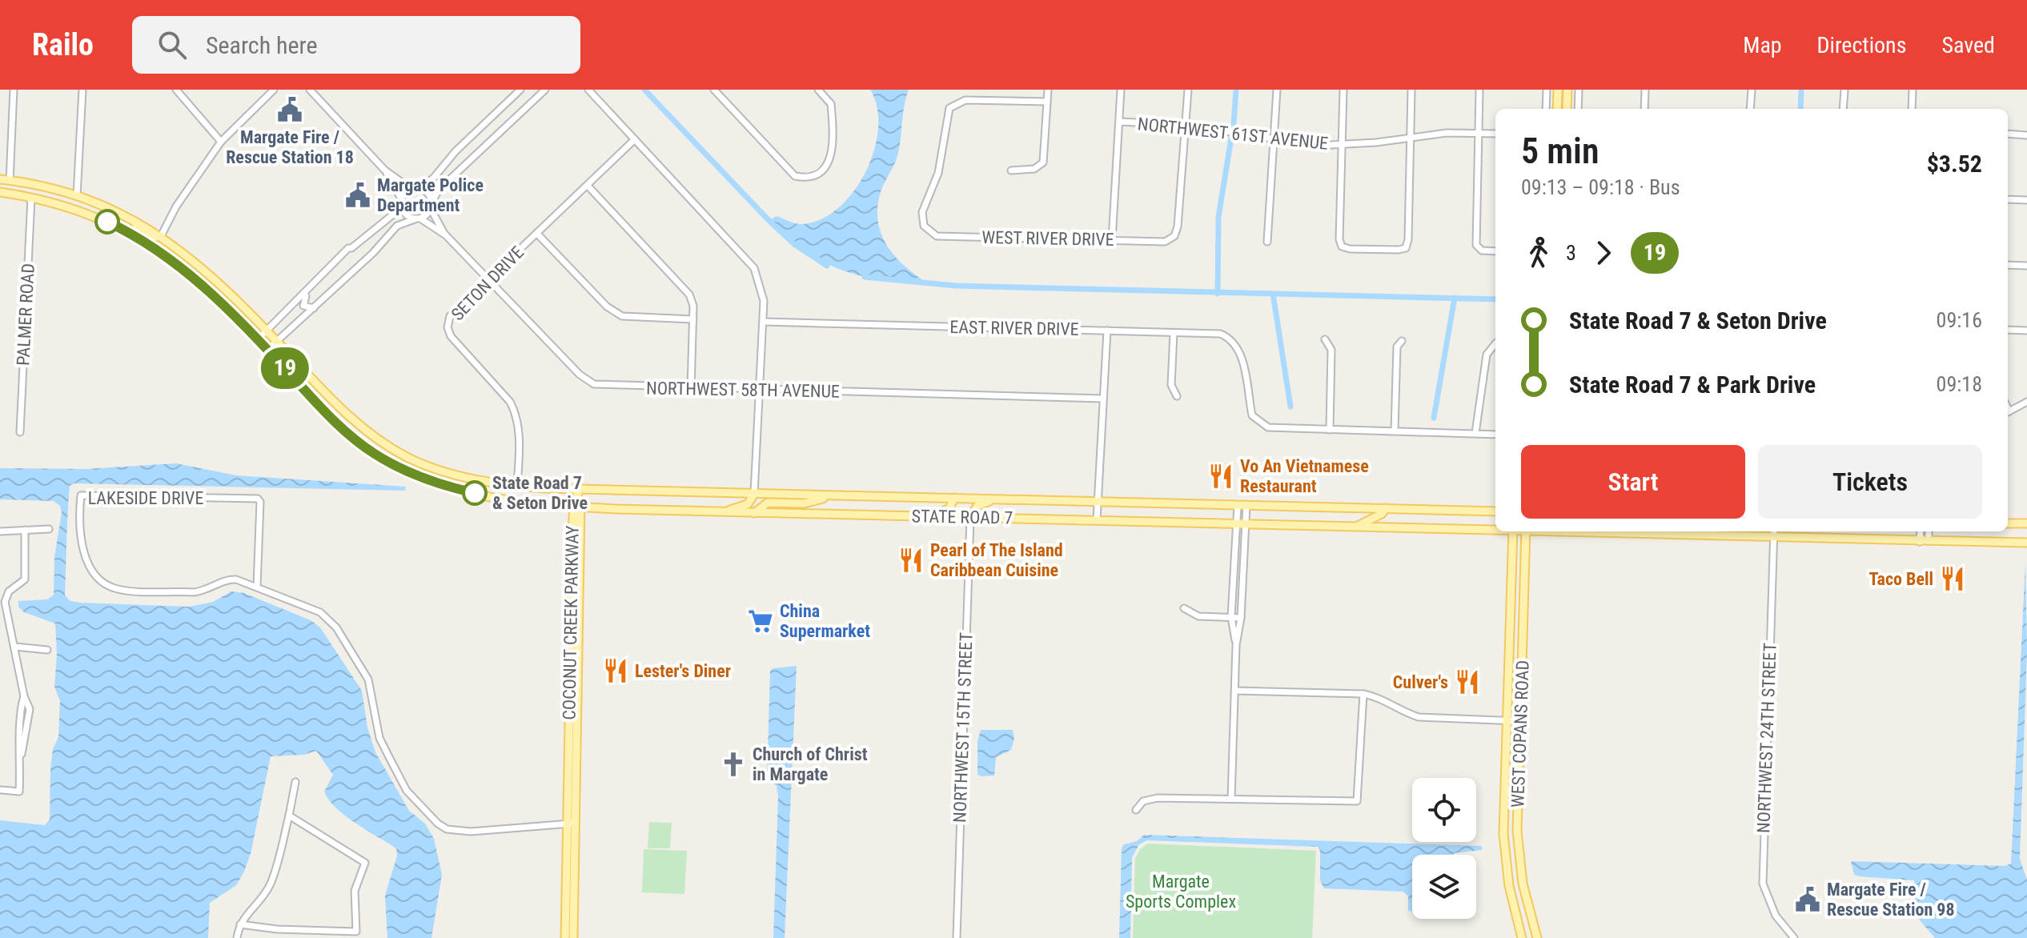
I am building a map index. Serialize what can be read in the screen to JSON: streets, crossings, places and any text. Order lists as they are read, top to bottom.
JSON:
{
  "streets": {
    "main road": ["STATE ROAD 7", "COCONUT CREEK PARKWAY", "WEST COPANS ROAD"],
    "street": [
      "NORTHWEST 61ST AVENUE",
      "WEST RIVER DRIVE",
      "SETON DRIVE",
      "PALMER ROAD",
      "EAST RIVER DRIVE",
      "NORTHWEST 58TH AVENUE",
      "LAKESIDE DRIVE",
      "NORTHWEST 15TH STREET",
      "NORTHWEST 24TH STREET"
    ]
  },
  "crossings": [
    ["NORTHWEST 61ST AVENUE", "WEST RIVER DRIVE"],
    ["SETON DRIVE", "NORTHWEST 58TH AVENUE"],
    ["SETON DRIVE", "STATE ROAD 7"],
    ["PALMER ROAD", "STATE ROAD 7"],
    ["LAKESIDE DRIVE", "COCONUT CREEK PARKWAY"],
    ["STATE ROAD 7", "COCONUT CREEK PARKWAY"],
    ["STATE ROAD 7", "NORTHWEST 15TH STREET"],
    ["STATE ROAD 7", "NORTHWEST 24TH STREET"]
  ],
  "parks": ["Margate Sports Complex"],
  "places": {
    "public building": ["Margate Fire / Rescue Station 18", "Margate Police Department", "Margate Fire / Rescue Station 98"],
    "restaurant": [
      "Vo An Vietnamese Restaurant",
      "Pearl of The Island Caribbean Cuisine",
      "Taco Bell",
      "Lester's Diner",
      "Culver's"
    ],
    "other": ["State Road 7 & Seton Drive"],
    "supermarket": ["China Supermarket"],
    "church": ["Church of Christ in Margate"]
  },
  "lines": ["bus line 19"],
  "page": {
    "header": "Railo",
    "search": "Search here",
    "nav": ["Map", "Directions", "Saved"],
    "on_map": "19",
    "heading": ["5 min", "09:13 – 09:18 · Bus", "$3.52"],
    "legs": ["3", "19"],
    "list": [
      {
        "name": "State Road 7 & Seton Drive",
        "value": "09:16"
      },
      {
        "name": "State Road 7 & Park Drive",
        "value": "09:18"
      }
    ],
    "buttons": ["Start", "Tickets"]
  }
}
